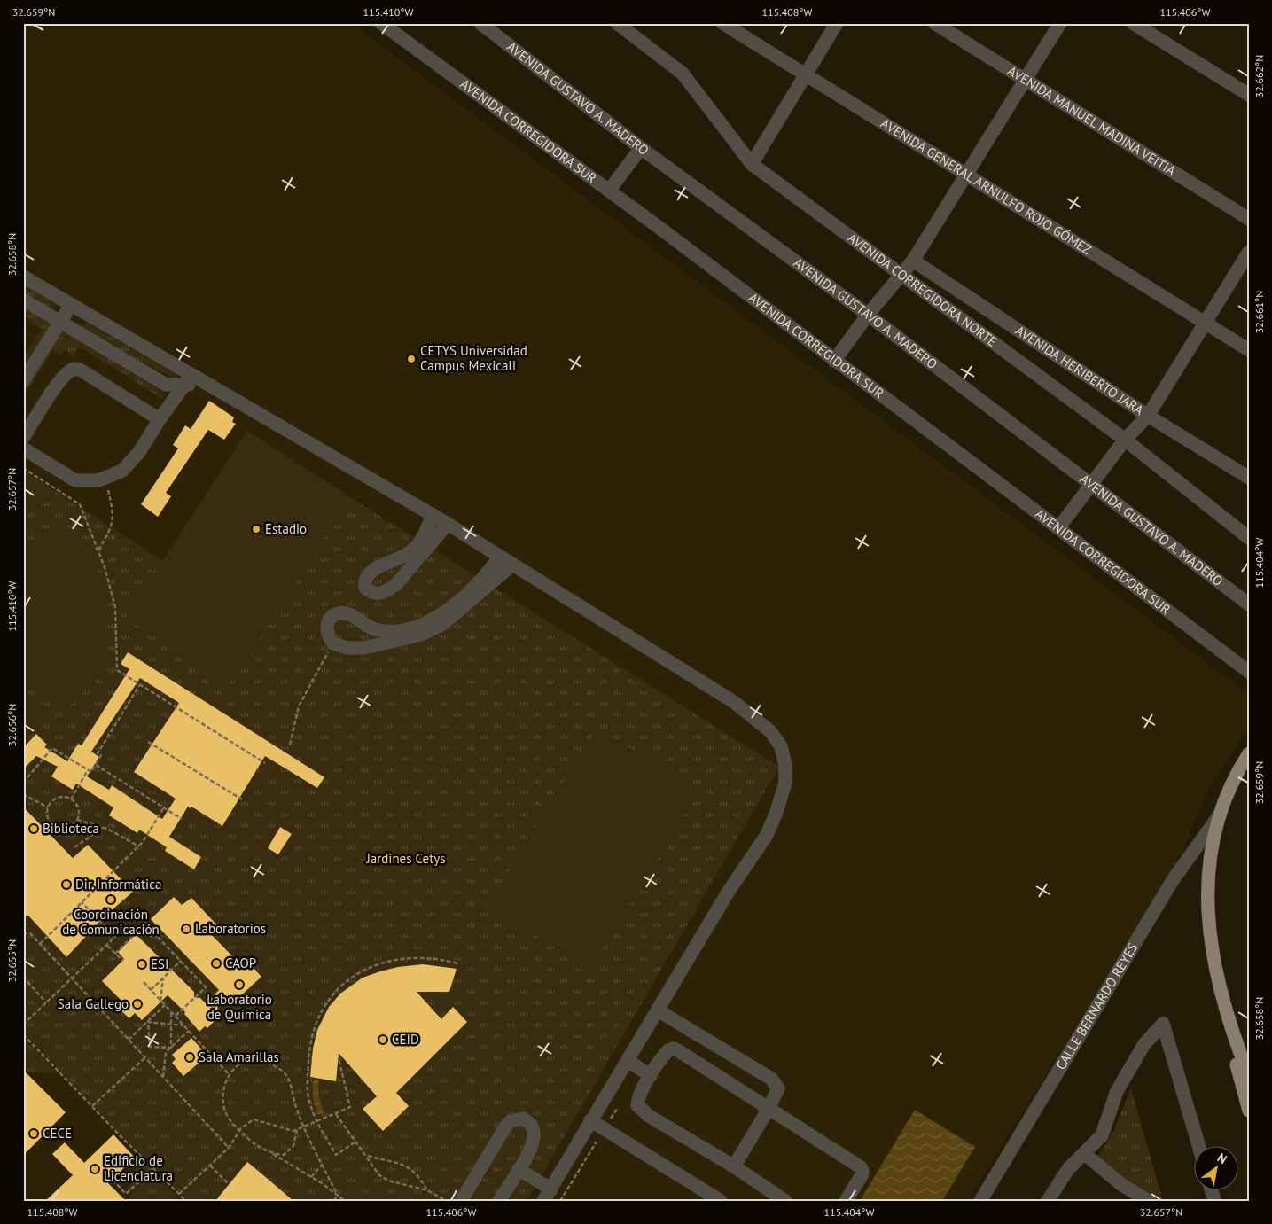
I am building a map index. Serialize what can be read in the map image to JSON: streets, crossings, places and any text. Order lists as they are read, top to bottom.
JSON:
{
  "streets": {
    "street": [
      "AVENIDA GUSTAVO A. MADERO",
      "AVENIDA MANUEL MADINA VEITIA",
      "AVENIDA CORREGIDORA SUR",
      "AVENIDA GENERAL ARNULFO ROJO GÓMEZ",
      "AVENIDA CORREGIDORA NORTE",
      "AVENIDA HERIBERTO JARA",
      "CALLE BERNARDO REYES"
    ]
  },
  "parks": ["Jardines Cetys"],
  "places": [
    "CETYS Universidad Campus Mexicali",
    "Estadio",
    "Biblioteca",
    "Dir. Informática",
    "Coordinación de Comunicación",
    "Laboratorios",
    "CAOP",
    "ESI",
    "Laboratorio de Química",
    "Sala Gallego",
    "CEID",
    "Sala Amarillas",
    "CECE",
    "Edificio de Licenciatura"
  ],
  "north": "top right",
  "coordinates": [
    "32.659°N",
    "115.410°W",
    "115.408°W",
    "115.406°W",
    "32.662°N",
    "32.658°N",
    "32.661°N",
    "32.657°N",
    "115.404°W",
    "32.656°N",
    "32.655°N"
  ]
}
